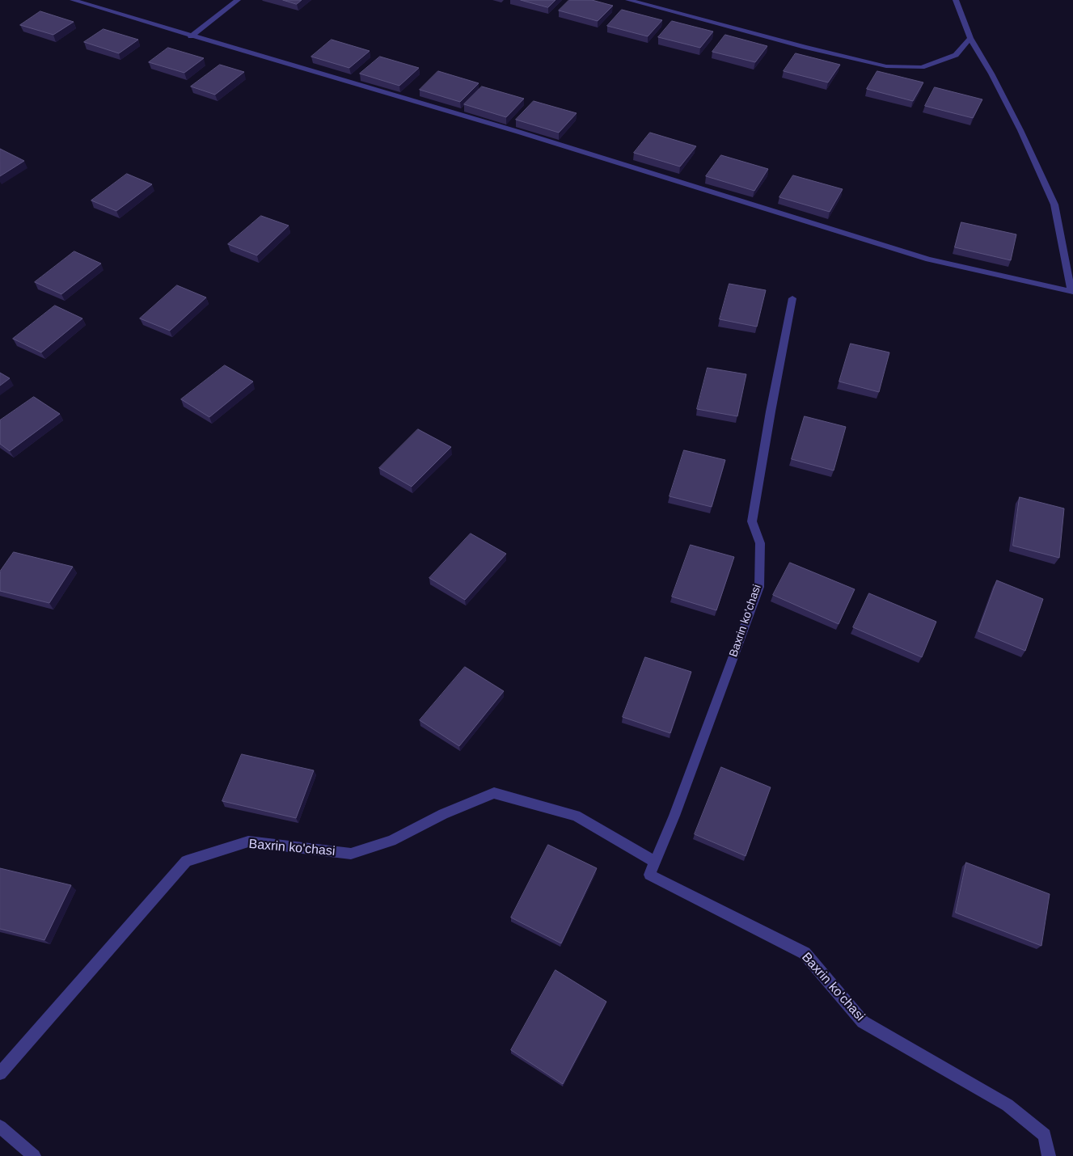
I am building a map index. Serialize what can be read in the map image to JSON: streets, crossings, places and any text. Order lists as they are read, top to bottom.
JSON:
{
  "streets": {
    "street": ["Baxrin ko'chasi"]
  }
}
